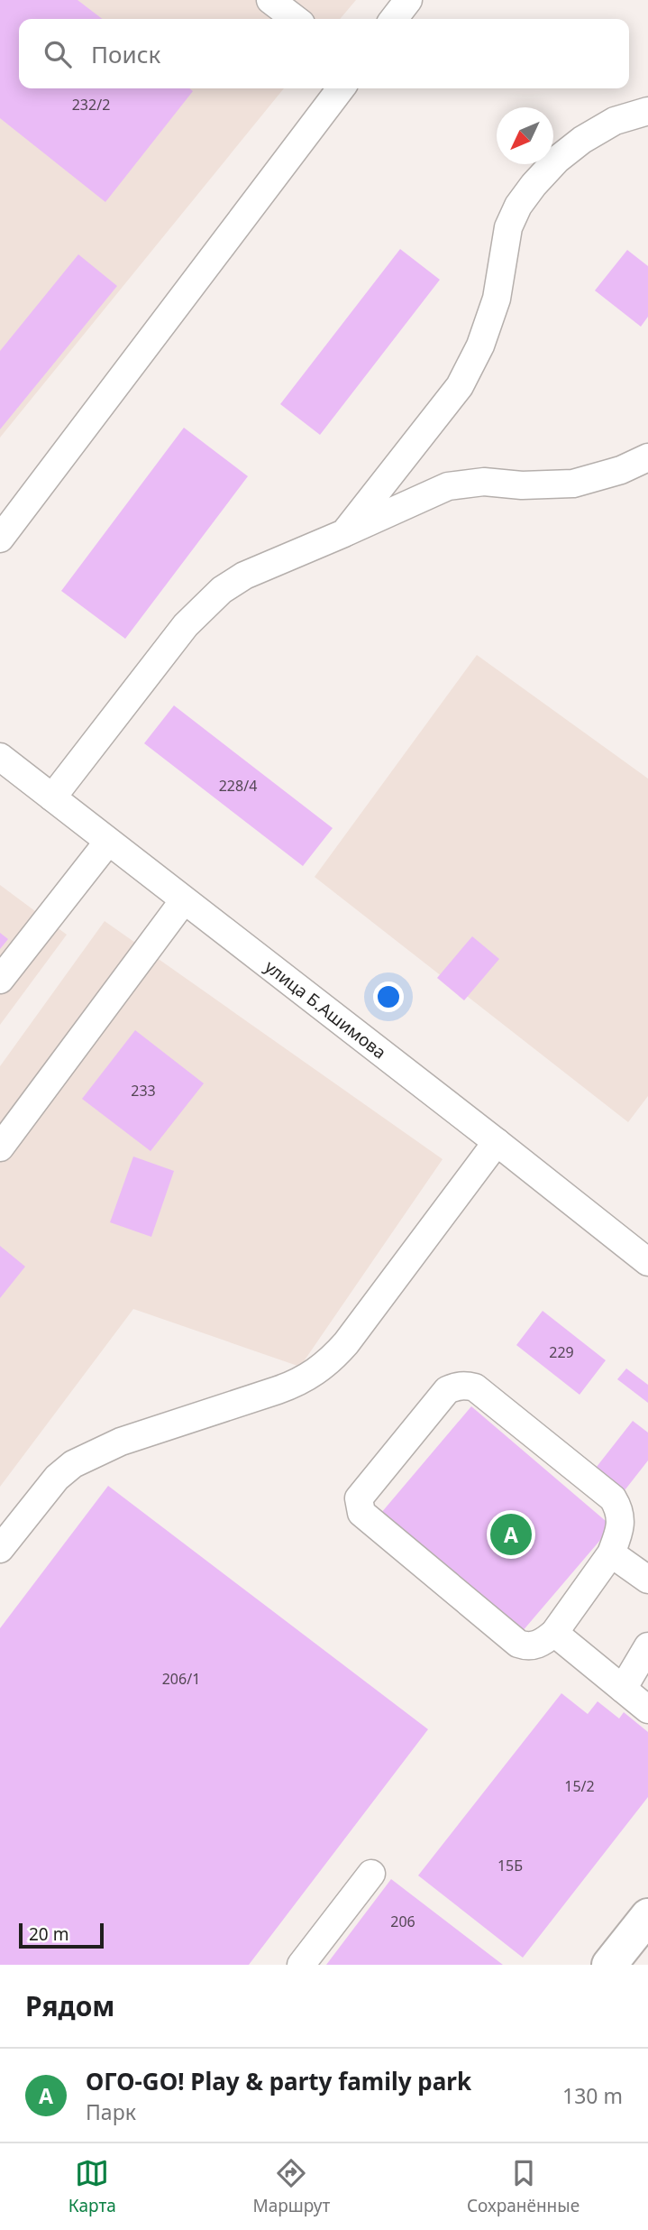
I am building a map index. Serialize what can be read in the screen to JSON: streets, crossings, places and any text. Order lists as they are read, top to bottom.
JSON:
{
  "streets": {
    "street": ["улица Б.Ашимова"]
  },
  "house_numbers": [
    "232/2",
    "228/4",
    "233",
    "229",
    "206/1",
    "15/2",
    "15Б",
    "206"
  ],
  "scale_bar": "20 m",
  "north": "bottom left",
  "page": {
    "search": "Поиск",
    "pins": "A",
    "scale": "20 m",
    "heading": "Рядом",
    "list": [
      {
        "mark": "A",
        "name": "ОГО-GO! Play & party family park",
        "note": "Парк",
        "value": "130 m"
      }
    ],
    "nav": ["Карта", "Маршрут", "Сохранённые"]
  }
}
